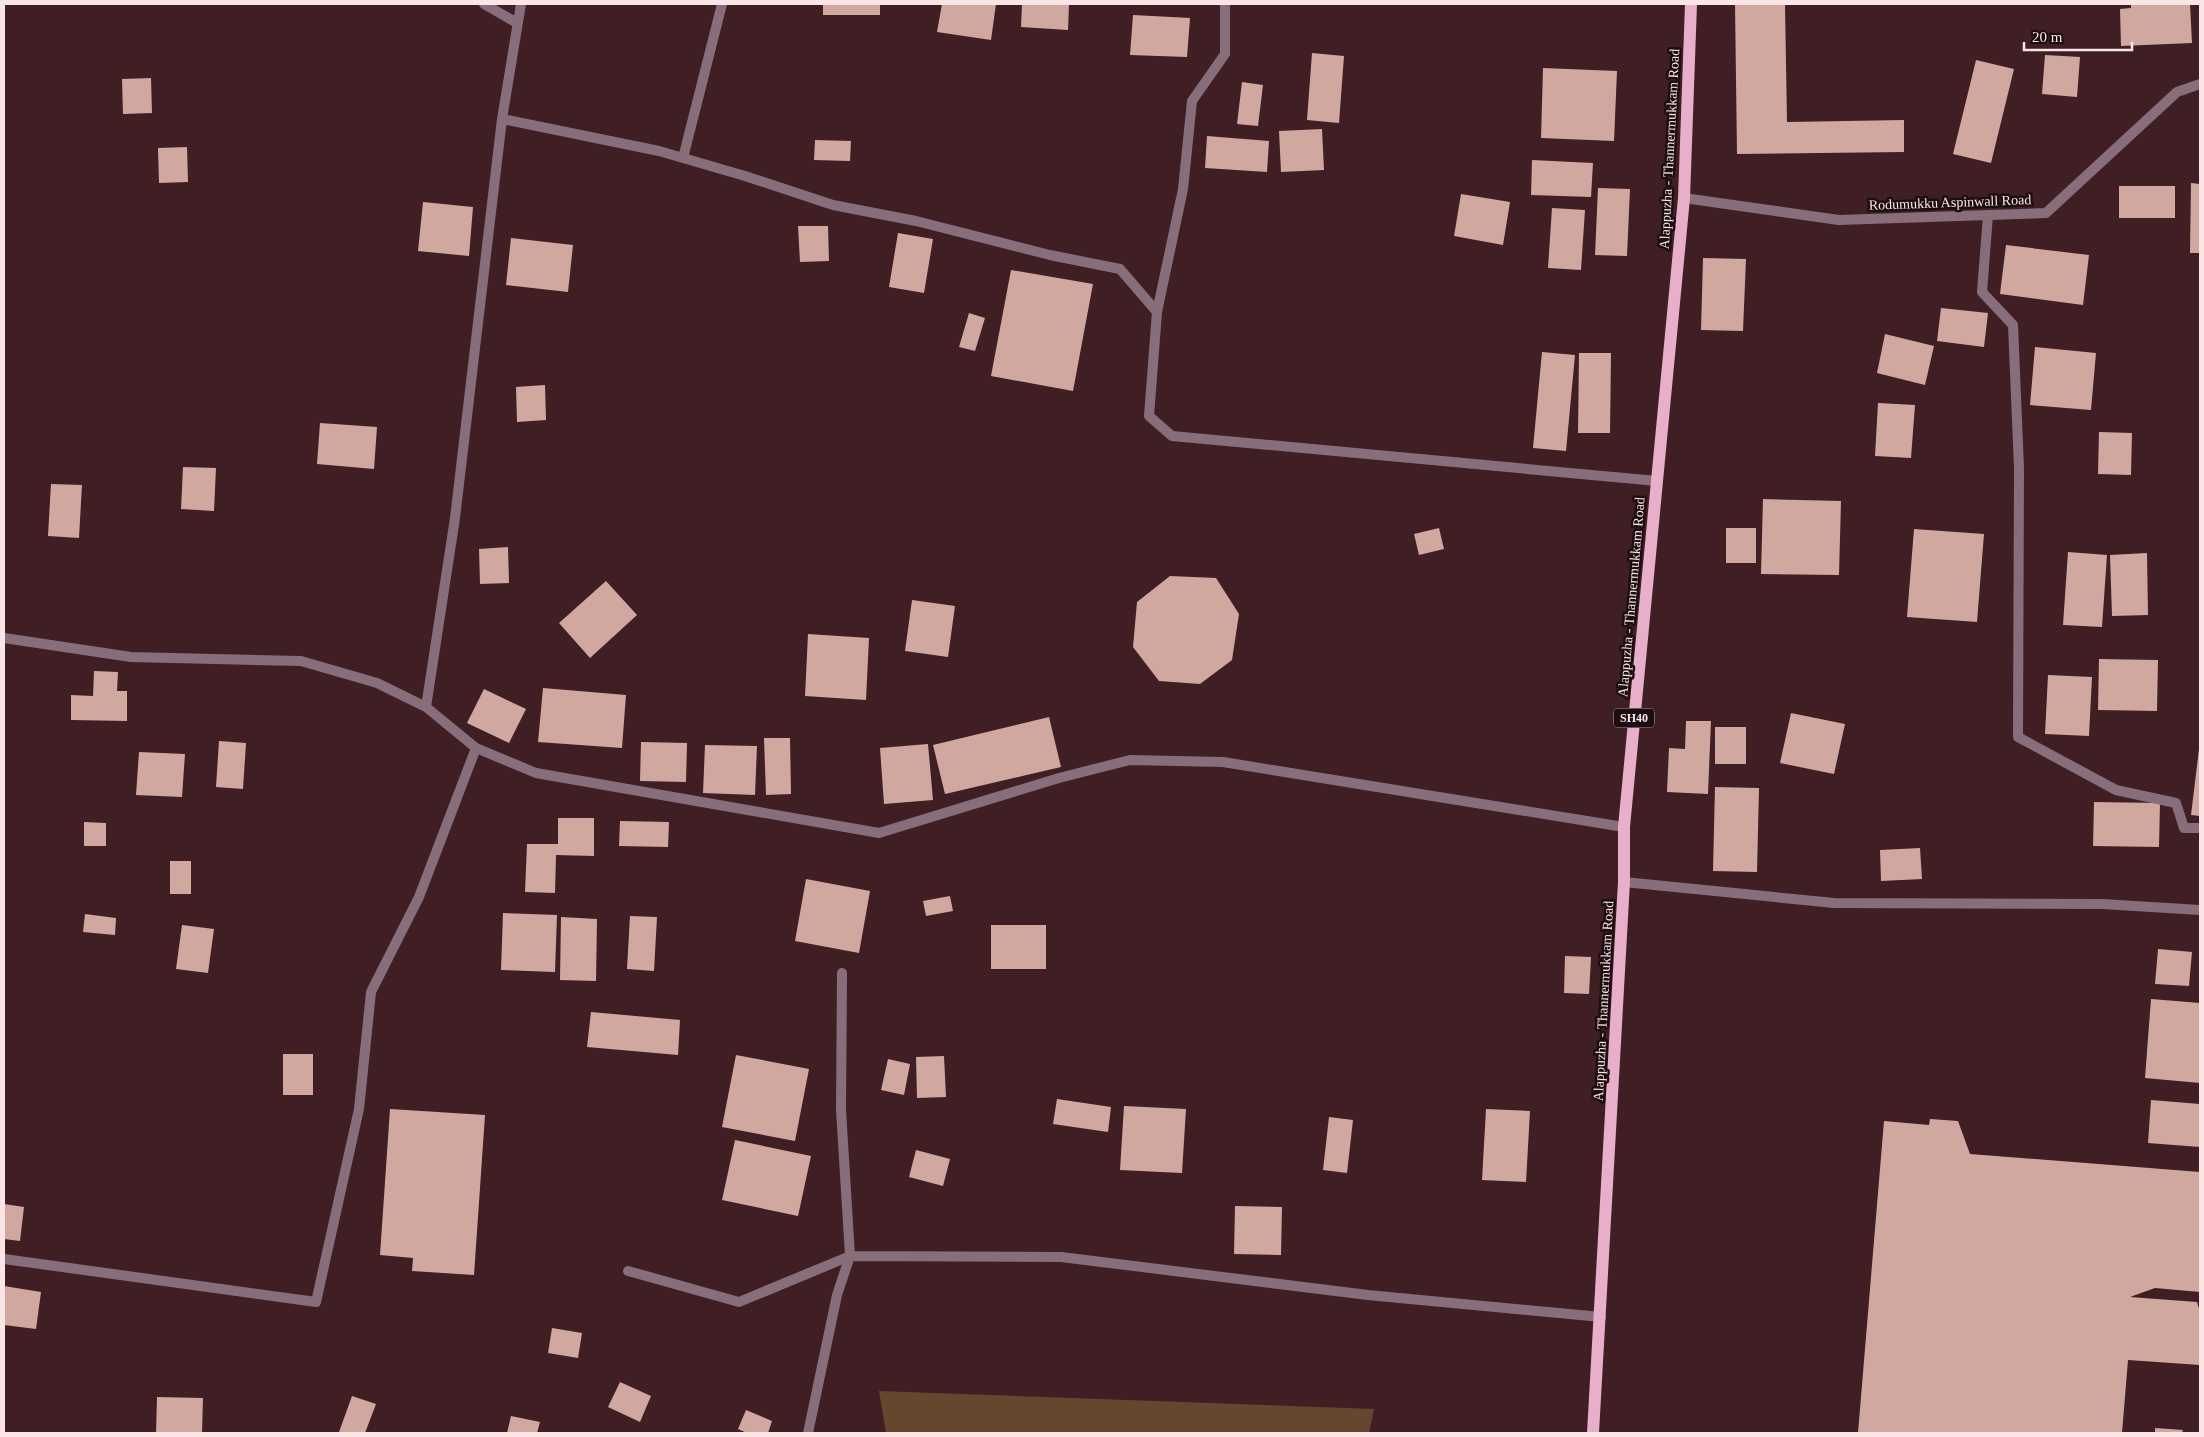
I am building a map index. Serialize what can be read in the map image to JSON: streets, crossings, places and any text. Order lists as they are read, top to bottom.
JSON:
{
  "streets": {
    "main road": ["Alappuzha - Thannermukkam Road", "SH40"],
    "street": ["Rodumukku Aspinwall Road"]
  },
  "crossings": [
    ["Alappuzha - Thannermukkam Road", "Rodumukku Aspinwall Road"]
  ],
  "scale_bar": "20 m"
}
